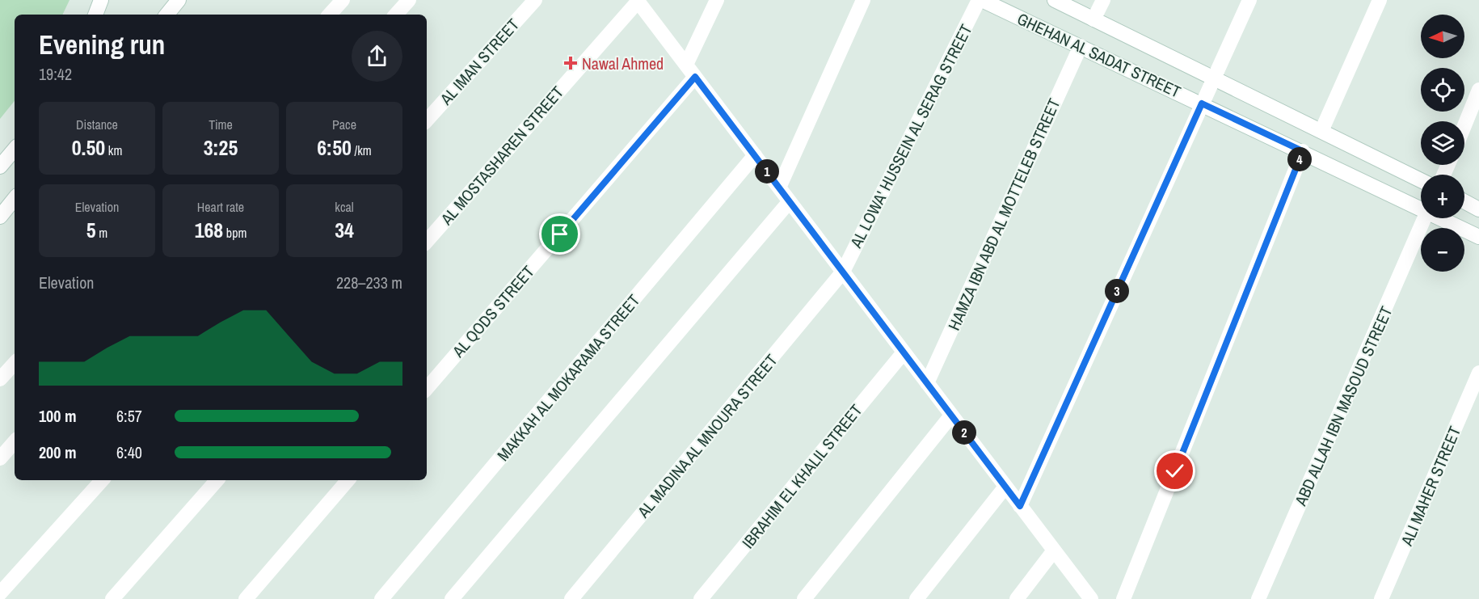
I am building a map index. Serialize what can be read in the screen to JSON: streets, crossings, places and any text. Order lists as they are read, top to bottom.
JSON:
{
  "streets": {
    "street": [
      "GHEHAN AL SADAT STREET",
      "AL IMAN STREET",
      "AL LOWA' HUSSEIN AL SERAG STREET",
      "AL MOSTASHAREN STREET",
      "HAMZA IBN ABD AL MOTTELEB STREET",
      "AL QODS STREET",
      "MAKKAH AL MOKARAMA STREET",
      "ABD ALLAH IBN MASOUD STREET",
      "AL MADINA AL MNOURA STREET",
      "IBRAHIM EL KHALIL STREET",
      "ALI MAHER STREET"
    ]
  },
  "crossings": [
    ["GHEHAN AL SADAT STREET", "AL LOWA' HUSSEIN AL SERAG STREET"],
    ["GHEHAN AL SADAT STREET", "HAMZA IBN ABD AL MOTTELEB STREET"],
    ["AL LOWA' HUSSEIN AL SERAG STREET", "AL MADINA AL MNOURA STREET"]
  ],
  "places": {
    "health": ["Nawal Ahmed"]
  },
  "north": "left",
  "page": {
    "map_buttons": ["+", "−"],
    "heading": ["Evening run", "19:42"],
    "stats": [
      ["Distance", "0.50 km"],
      ["Time", "3:25"],
      ["Pace", "6:50 /km"],
      ["Elevation", "5 m"],
      ["Heart rate", "168 bpm"],
      ["kcal", "34"]
    ],
    "pins": [
      "4",
      "1",
      "3",
      "2"
    ],
    "chart": ["Elevation", "228–233 m"],
    "list": [
      {
        "name": "100 m",
        "note": "6:57"
      },
      {
        "name": "200 m",
        "note": "6:40"
      }
    ]
  }
}
